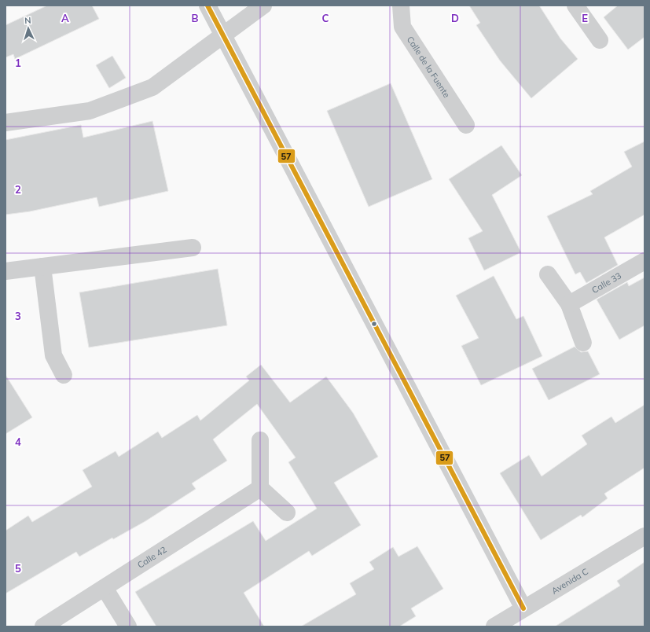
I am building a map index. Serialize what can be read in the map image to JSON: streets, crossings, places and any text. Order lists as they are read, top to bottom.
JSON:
{
  "streets": {
    "street": [
      "Calle de la Fuente",
      "Calle 33",
      "Calle 42",
      "Avenida C"
    ]
  },
  "lines": ["transit line 57"],
  "north": "top",
  "grid": {
    "columns": [
      "A",
      "B",
      "C",
      "D",
      "E"
    ],
    "rows": [
      "1",
      "2",
      "3",
      "4",
      "5"
    ]
  }
}
